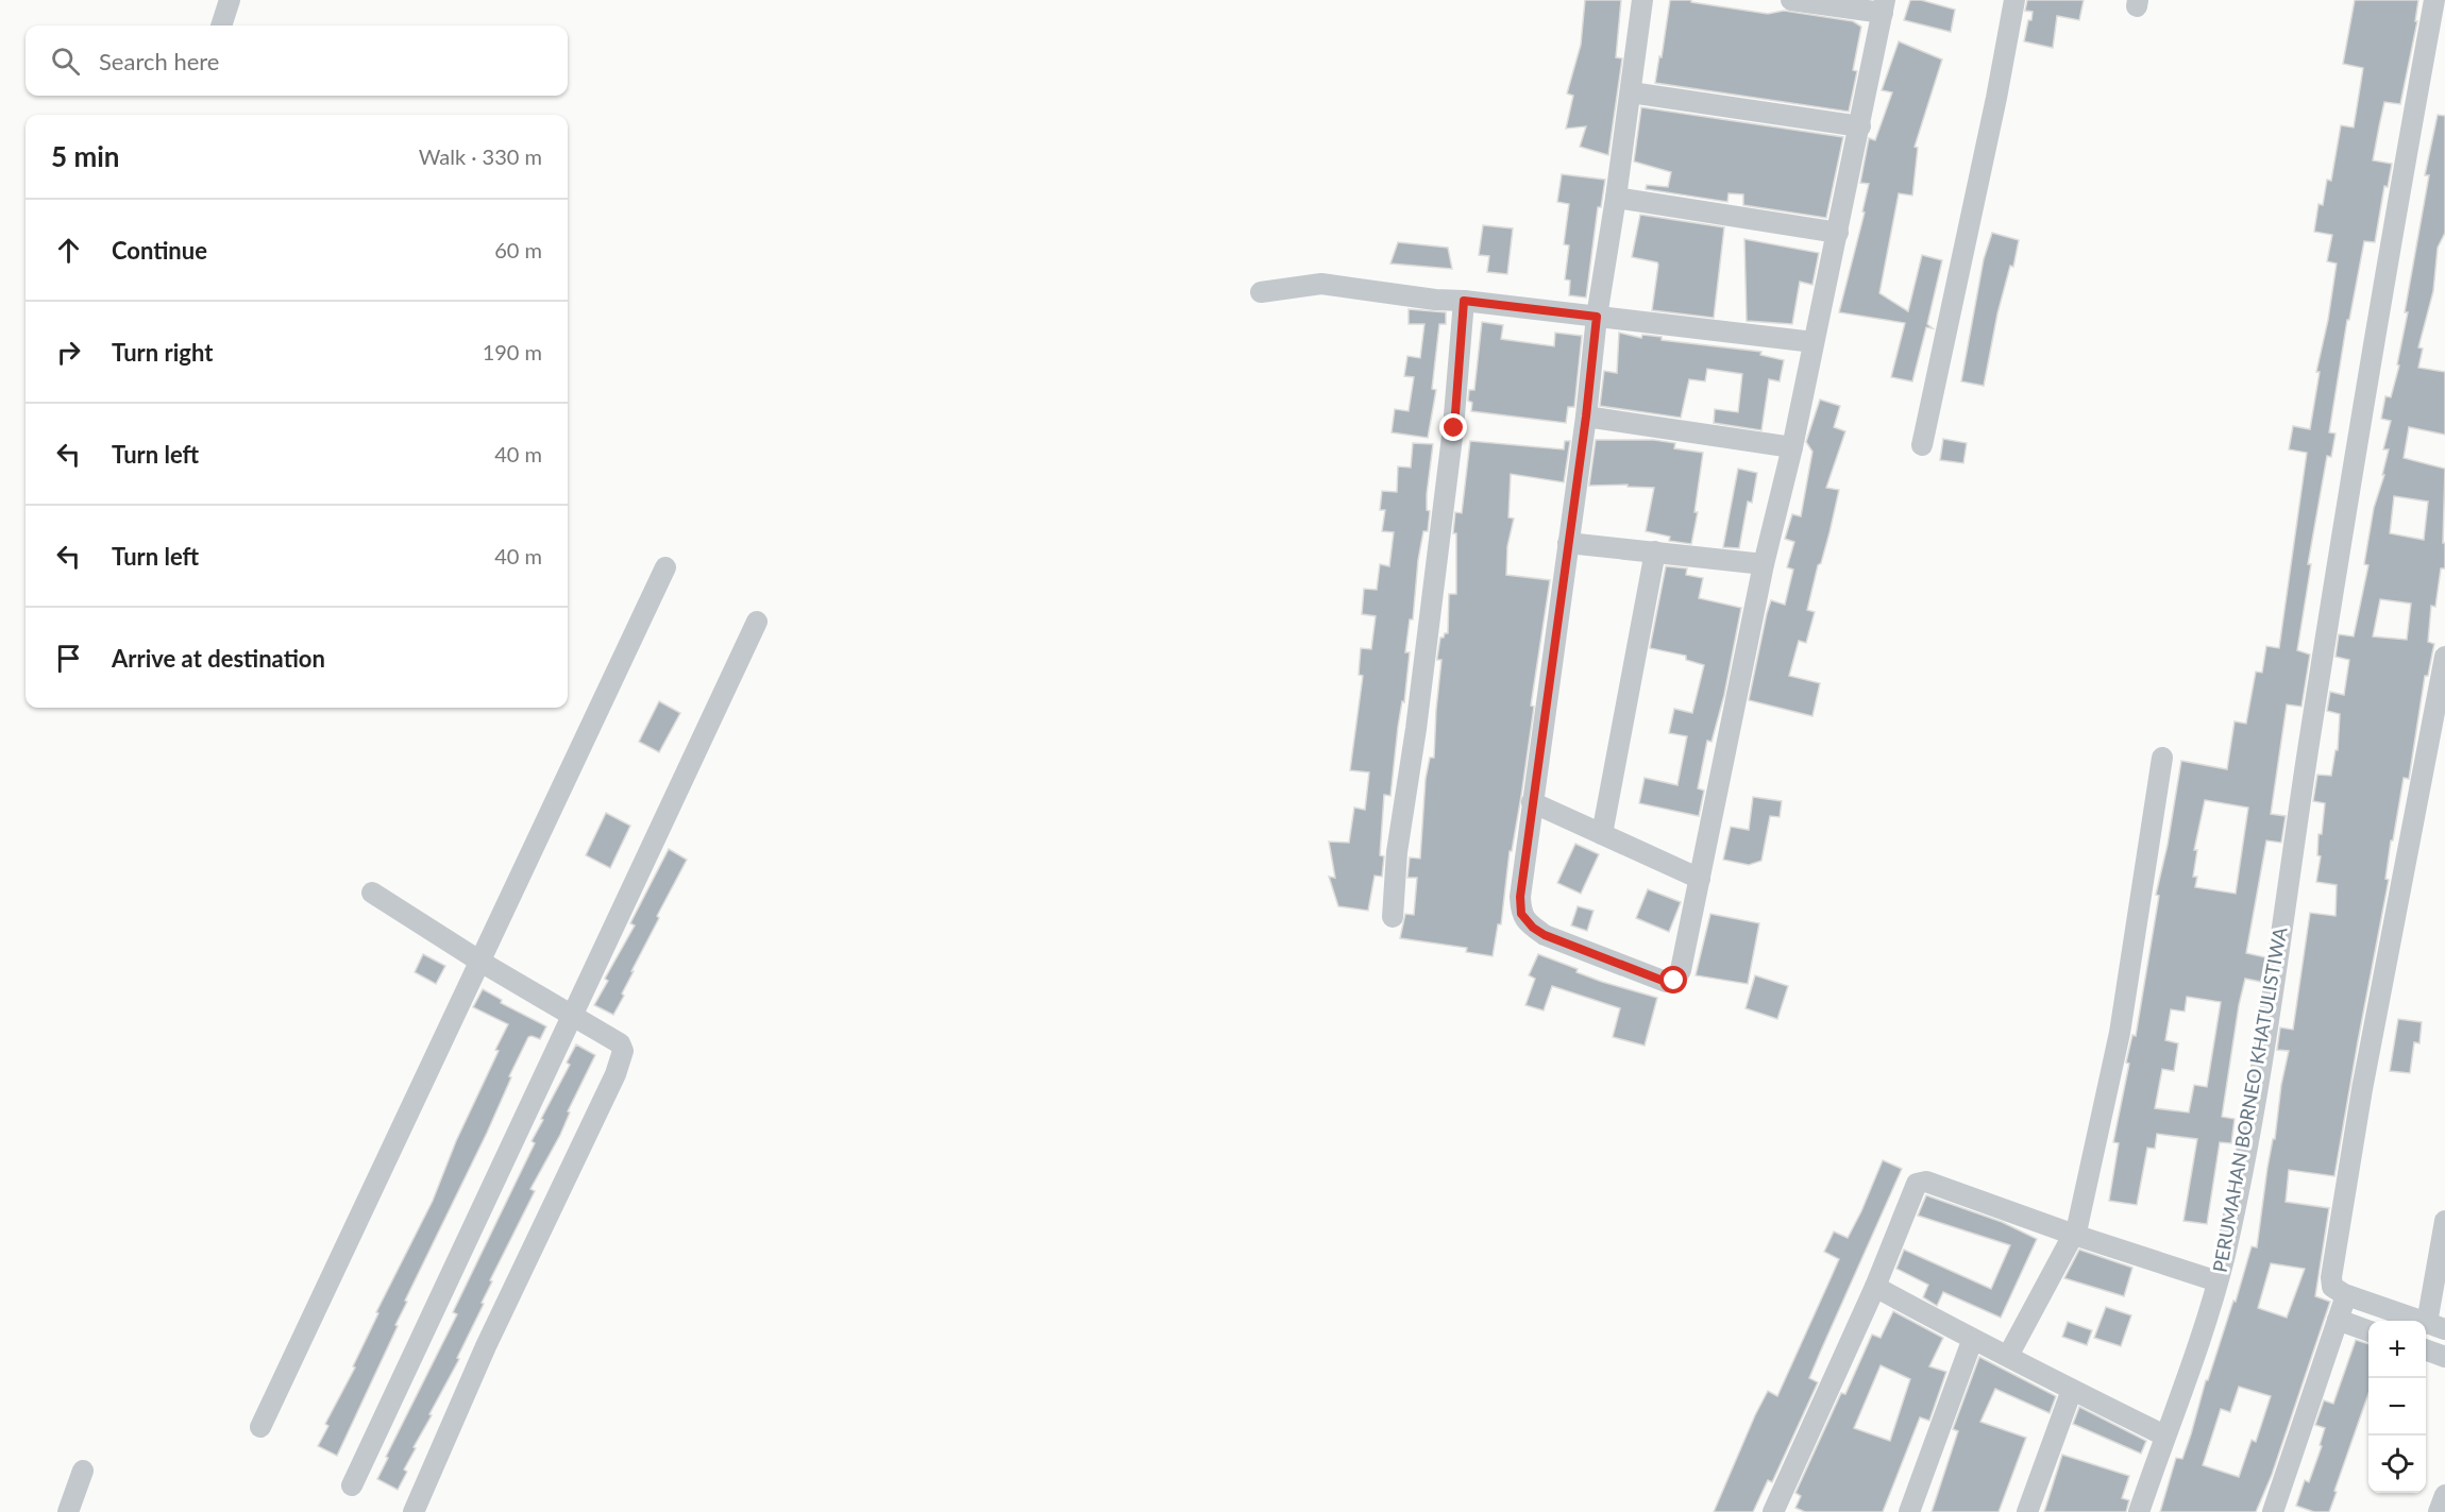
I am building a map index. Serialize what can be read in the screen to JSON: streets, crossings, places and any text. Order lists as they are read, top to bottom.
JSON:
{
  "streets": {
    "street": ["PERUMAHAN BORNEO KHATULISTIWA"]
  },
  "page": {
    "search": "Search here",
    "heading": ["5 min", "Walk · 330 m"],
    "list": [
      ["Continue", "60 m"],
      ["Turn right", "190 m"],
      ["Turn left", "40 m"],
      ["Turn left", "40 m"],
      "Arrive at destination"
    ],
    "map_buttons": ["+", "−"]
  }
}
